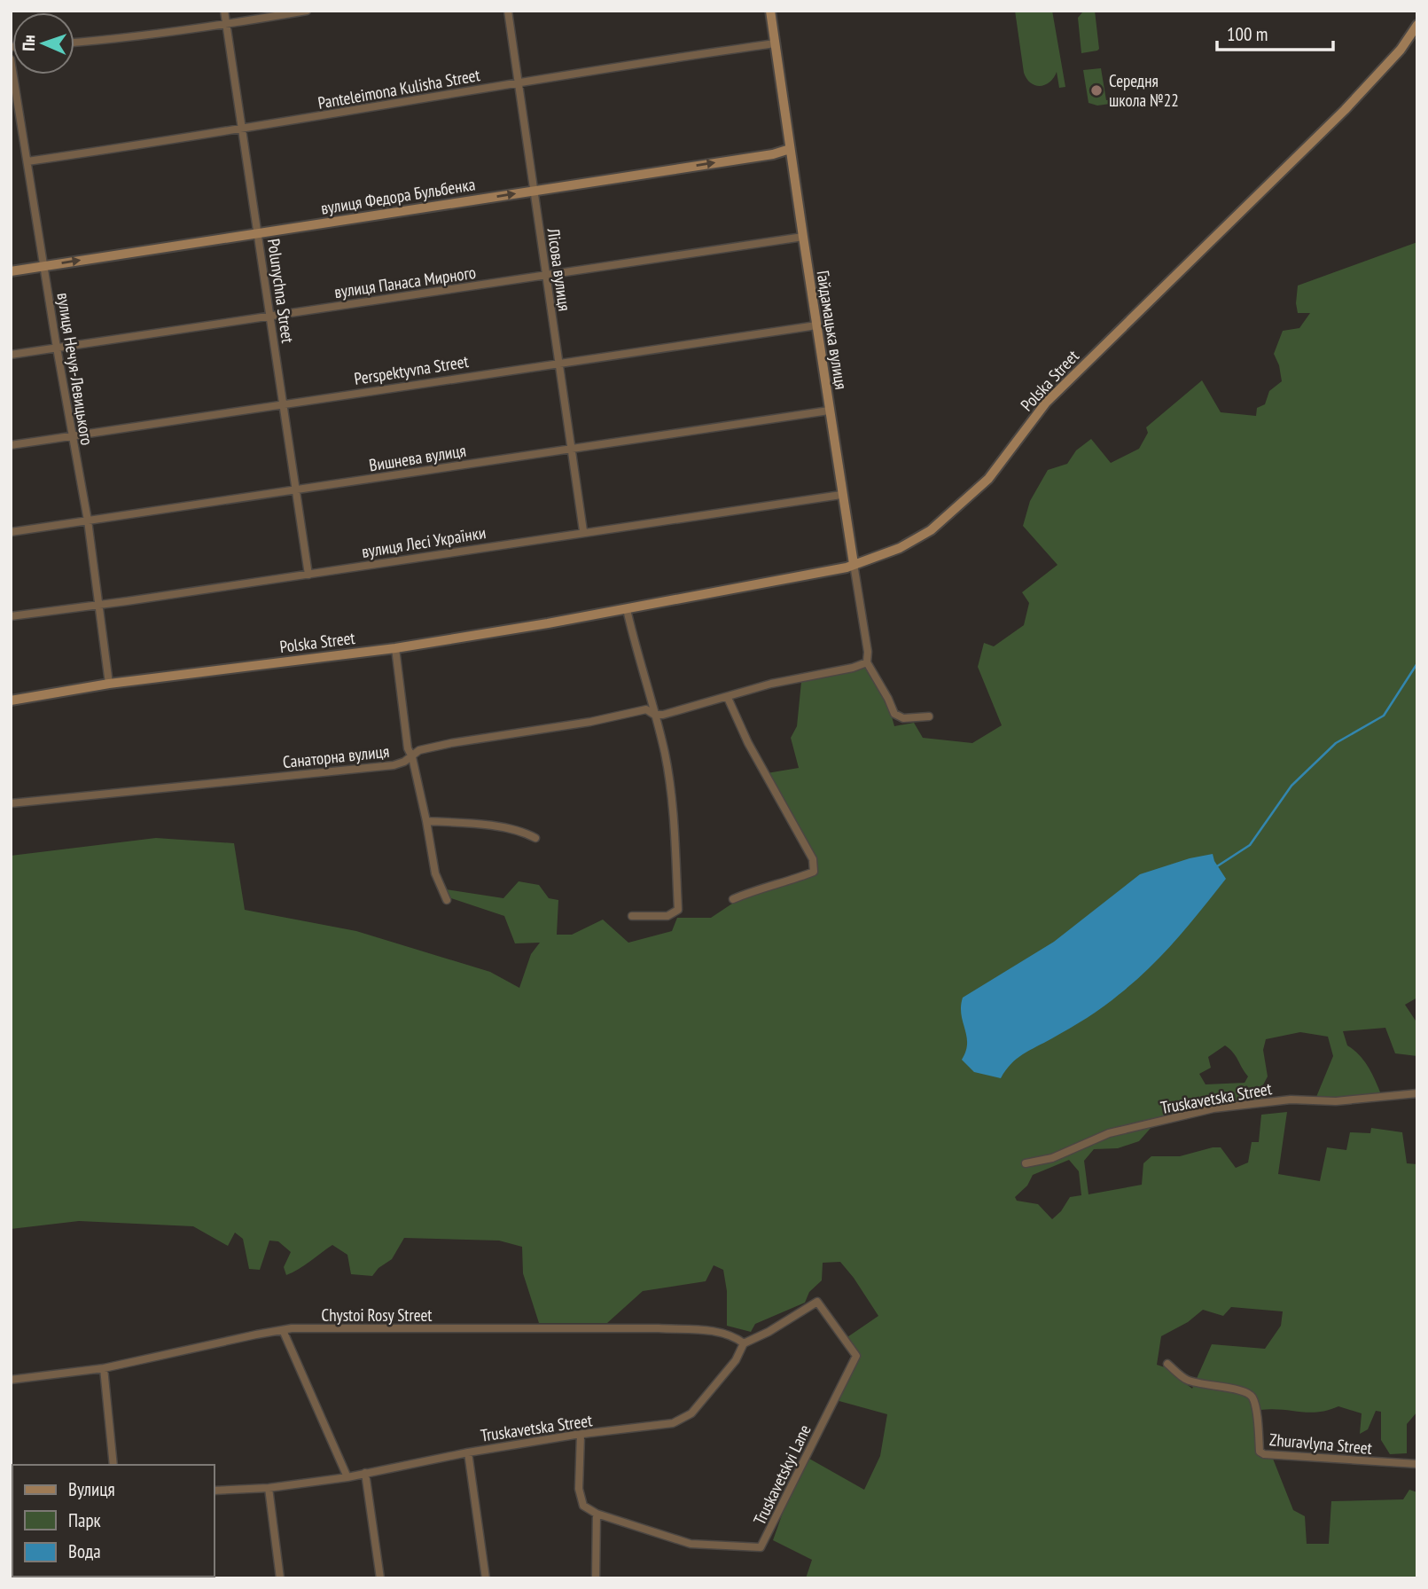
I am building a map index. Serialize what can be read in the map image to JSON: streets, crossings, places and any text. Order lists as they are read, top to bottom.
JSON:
{
  "streets": {
    "street": [
      "Panteleimona Kulisha Street",
      "вулиця Федора Бульбенка",
      "Лісова вулиця",
      "вулиця Панаса Мирного",
      "Polunychna Street",
      "Гайдамацька вулиця",
      "вулиця Нечуя-Левицького",
      "Perspektyvna Street",
      "Polska Street",
      "Вишнева вулиця",
      "вулиця Лесі Українки",
      "Санаторна вулиця",
      "Truskavetska Street",
      "Chystoi Rosy Street",
      "Zhuravlyna Street",
      "Truskavetskyi Lane"
    ]
  },
  "crossings": [
    ["Panteleimona Kulisha Street", "Лісова вулиця"],
    ["Panteleimona Kulisha Street", "Polunychna Street"],
    ["Panteleimona Kulisha Street", "Гайдамацька вулиця"],
    ["Panteleimona Kulisha Street", "вулиця Нечуя-Левицького"],
    ["вулиця Федора Бульбенка", "Лісова вулиця"],
    ["вулиця Федора Бульбенка", "Polunychna Street"],
    ["вулиця Федора Бульбенка", "Гайдамацька вулиця"],
    ["вулиця Федора Бульбенка", "вулиця Нечуя-Левицького"],
    ["Лісова вулиця", "вулиця Панаса Мирного"],
    ["Лісова вулиця", "Perspektyvna Street"],
    ["Лісова вулиця", "Вишнева вулиця"],
    ["Лісова вулиця", "вулиця Лесі Українки"],
    ["вулиця Панаса Мирного", "Polunychna Street"],
    ["вулиця Панаса Мирного", "Гайдамацька вулиця"],
    ["вулиця Панаса Мирного", "вулиця Нечуя-Левицького"],
    ["Polunychna Street", "Perspektyvna Street"],
    ["Polunychna Street", "Вишнева вулиця"],
    ["Polunychna Street", "вулиця Лесі Українки"],
    ["Гайдамацька вулиця", "Perspektyvna Street"],
    ["Гайдамацька вулиця", "Polska Street"],
    ["Гайдамацька вулиця", "Вишнева вулиця"],
    ["Гайдамацька вулиця", "вулиця Лесі Українки"],
    ["Гайдамацька вулиця", "Санаторна вулиця"],
    ["вулиця Нечуя-Левицького", "Perspektyvna Street"],
    ["вулиця Нечуя-Левицького", "Polska Street"],
    ["вулиця Нечуя-Левицького", "Вишнева вулиця"],
    ["вулиця Нечуя-Левицького", "вулиця Лесі Українки"],
    ["Truskavetska Street", "Chystoi Rosy Street"],
    ["Truskavetska Street", "Truskavetskyi Lane"],
    ["Chystoi Rosy Street", "Truskavetskyi Lane"]
  ],
  "one_way": ["вулиця Федора Бульбенка"],
  "places": ["Середня школа №22"],
  "legend": ["Вулиця", "Парк", "Вода"],
  "scale_bar": "100 m",
  "north": "left"
}
